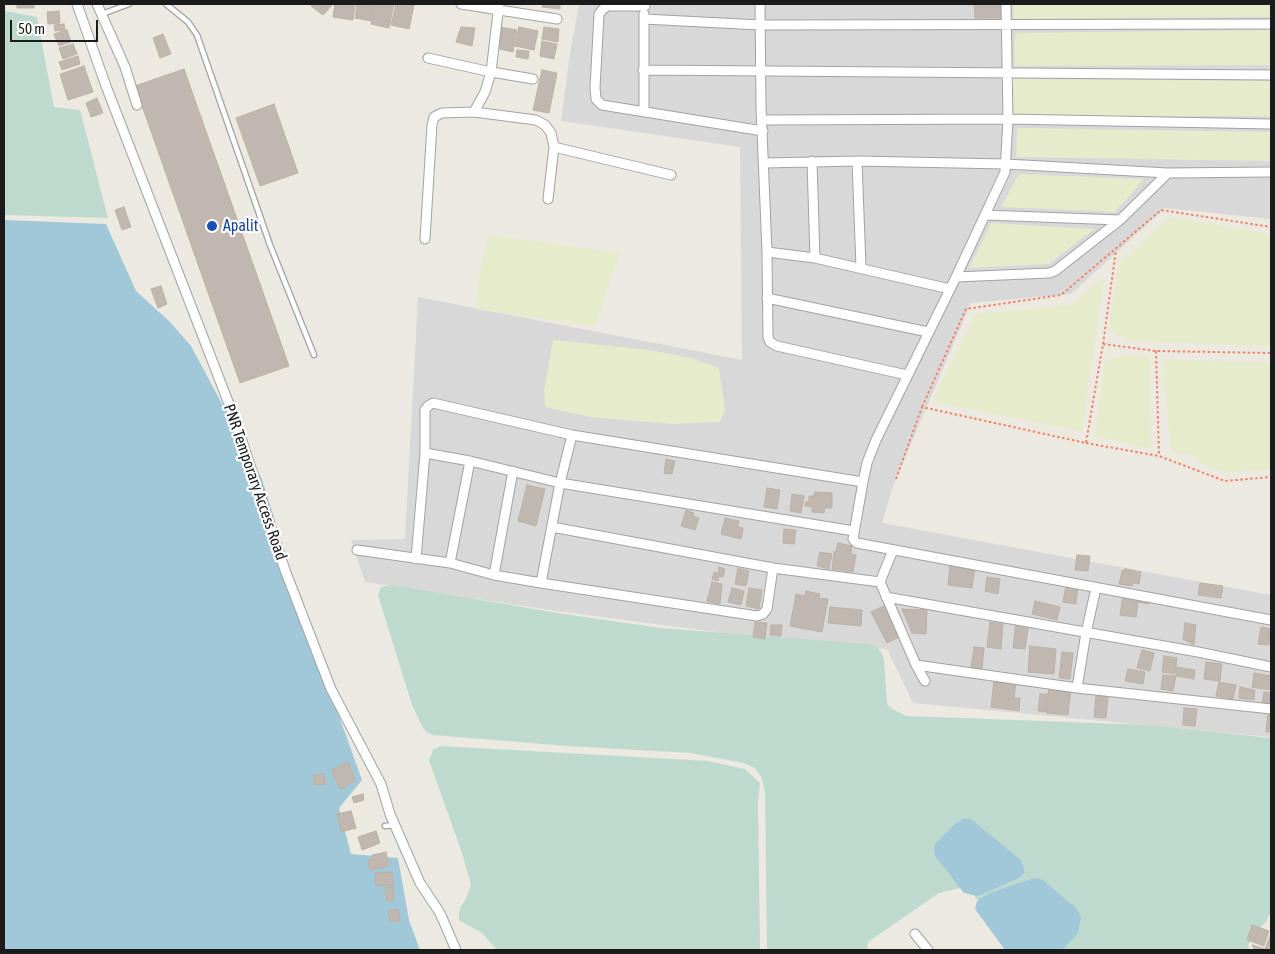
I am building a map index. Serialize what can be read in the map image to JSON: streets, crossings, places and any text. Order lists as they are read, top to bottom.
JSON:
{
  "streets": {
    "street": ["PNR Temporary Access Road"]
  },
  "places": ["Apalit"],
  "scale_bar": "50 m"
}
